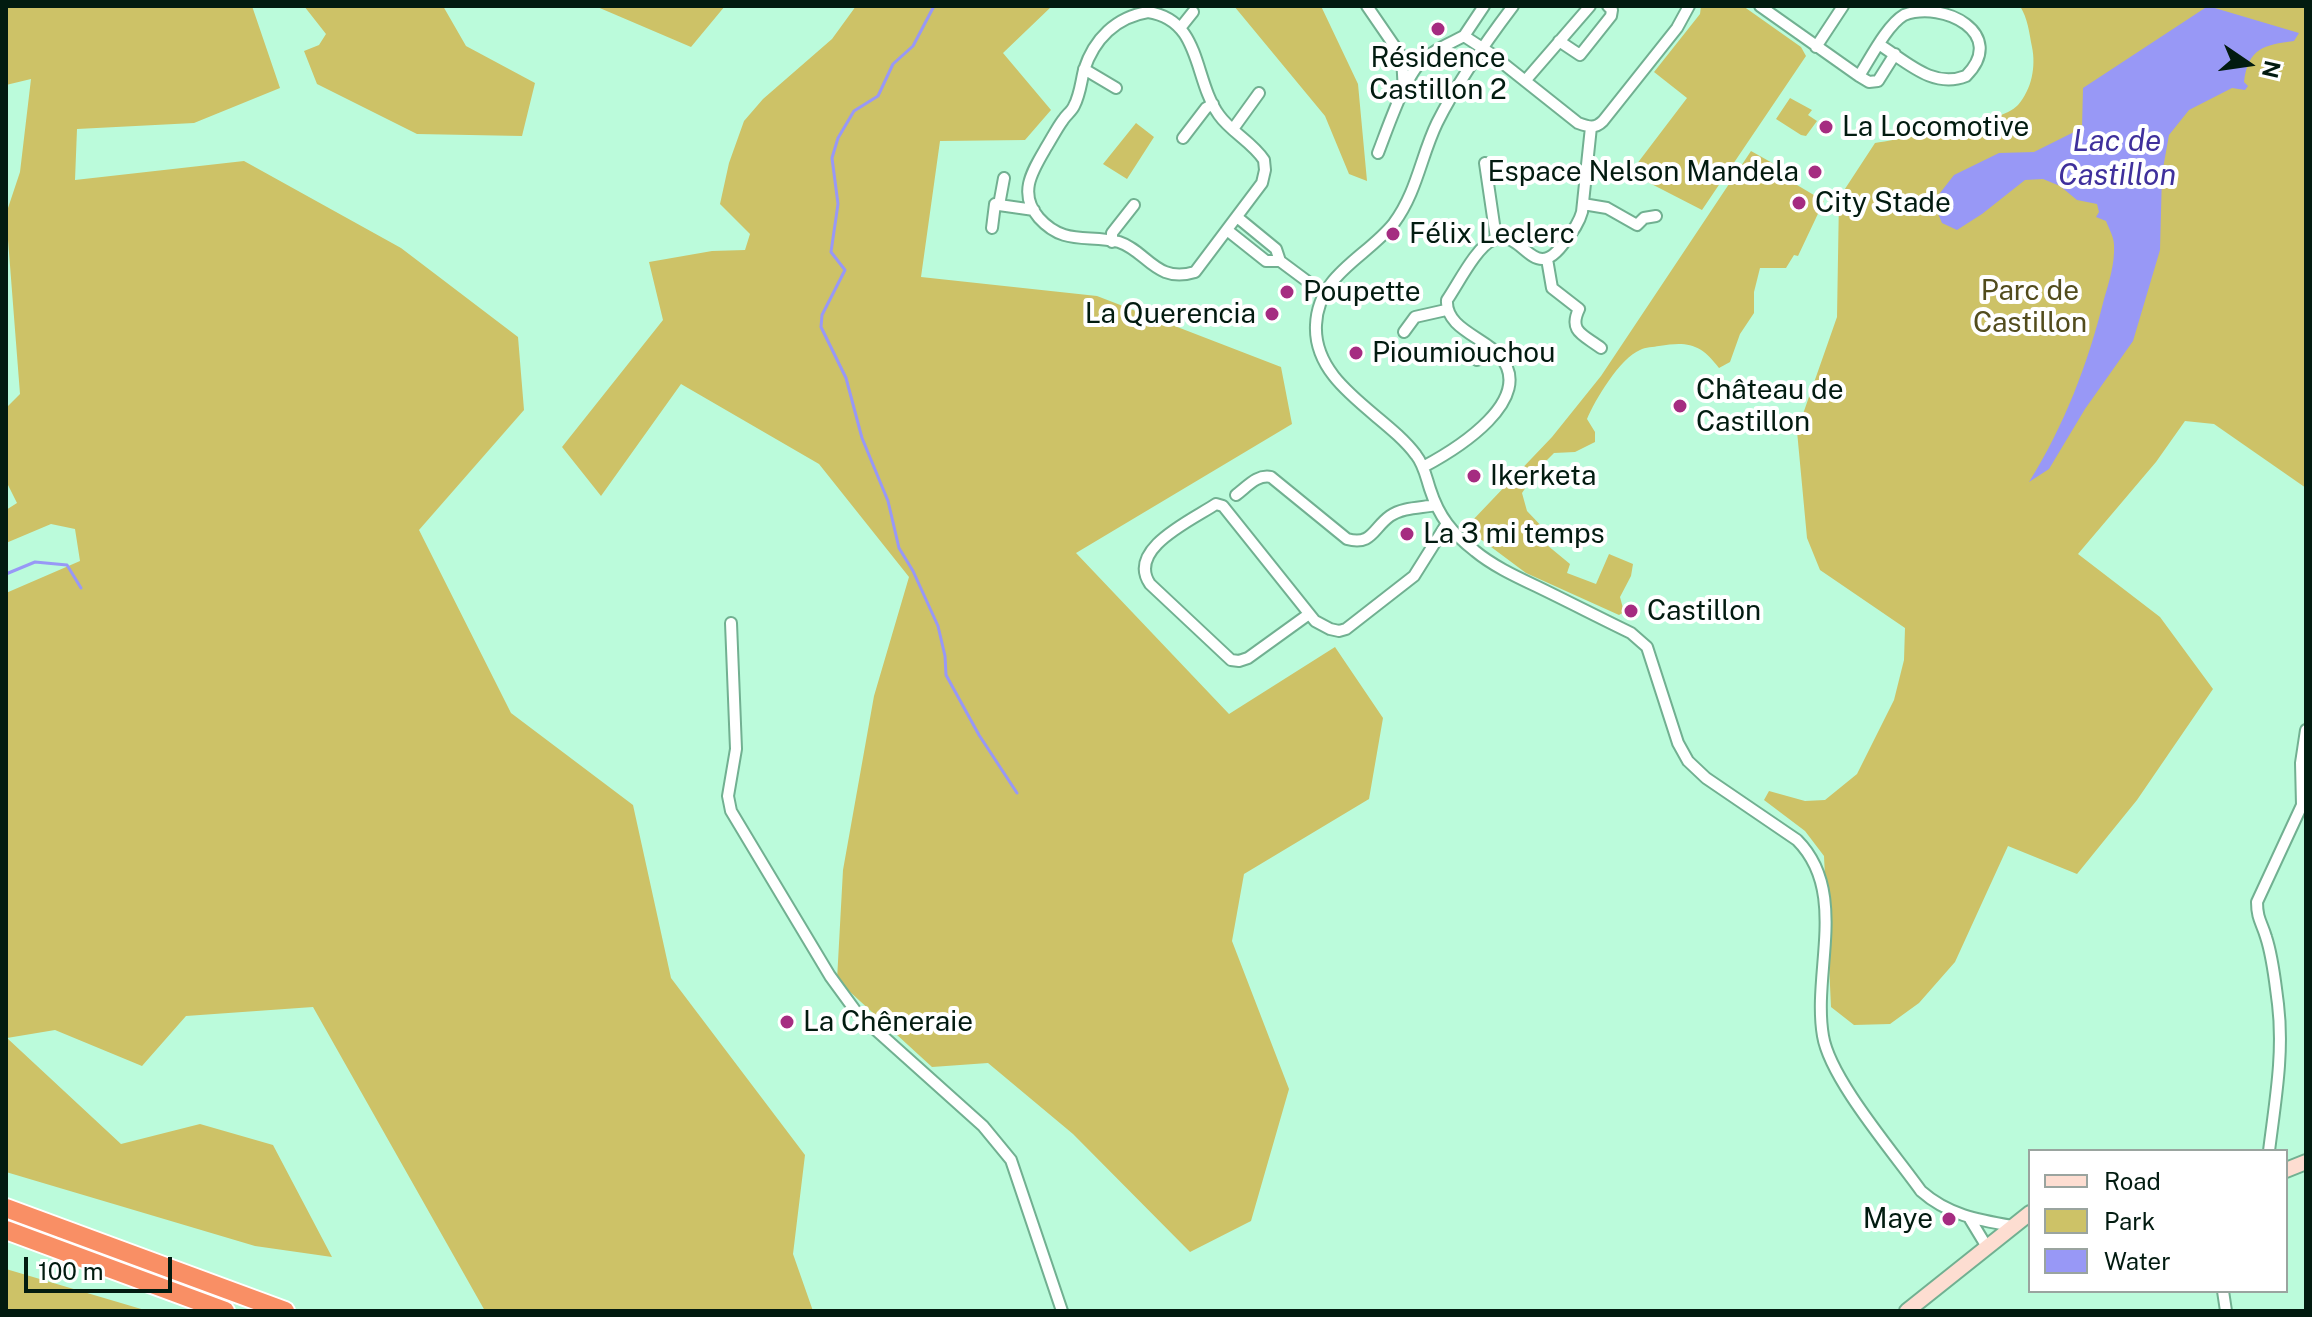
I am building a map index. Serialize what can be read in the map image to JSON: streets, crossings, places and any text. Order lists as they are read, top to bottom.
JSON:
{
  "water": ["Lac de Castillon"],
  "parks": ["Parc de Castillon"],
  "places": [
    "Résidence Castillon 2",
    "La Locomotive",
    "Espace Nelson Mandela",
    "City Stade",
    "Félix Leclerc",
    "Poupette",
    "La Querencia",
    "Pioumiouchou",
    "Château de Castillon",
    "Ikerketa",
    "La 3 mi temps",
    "Castillon",
    "La Chêneraie",
    "Maye"
  ],
  "legend": ["Road", "Park", "Water"],
  "scale_bar": "100 m",
  "north": "right"
}
